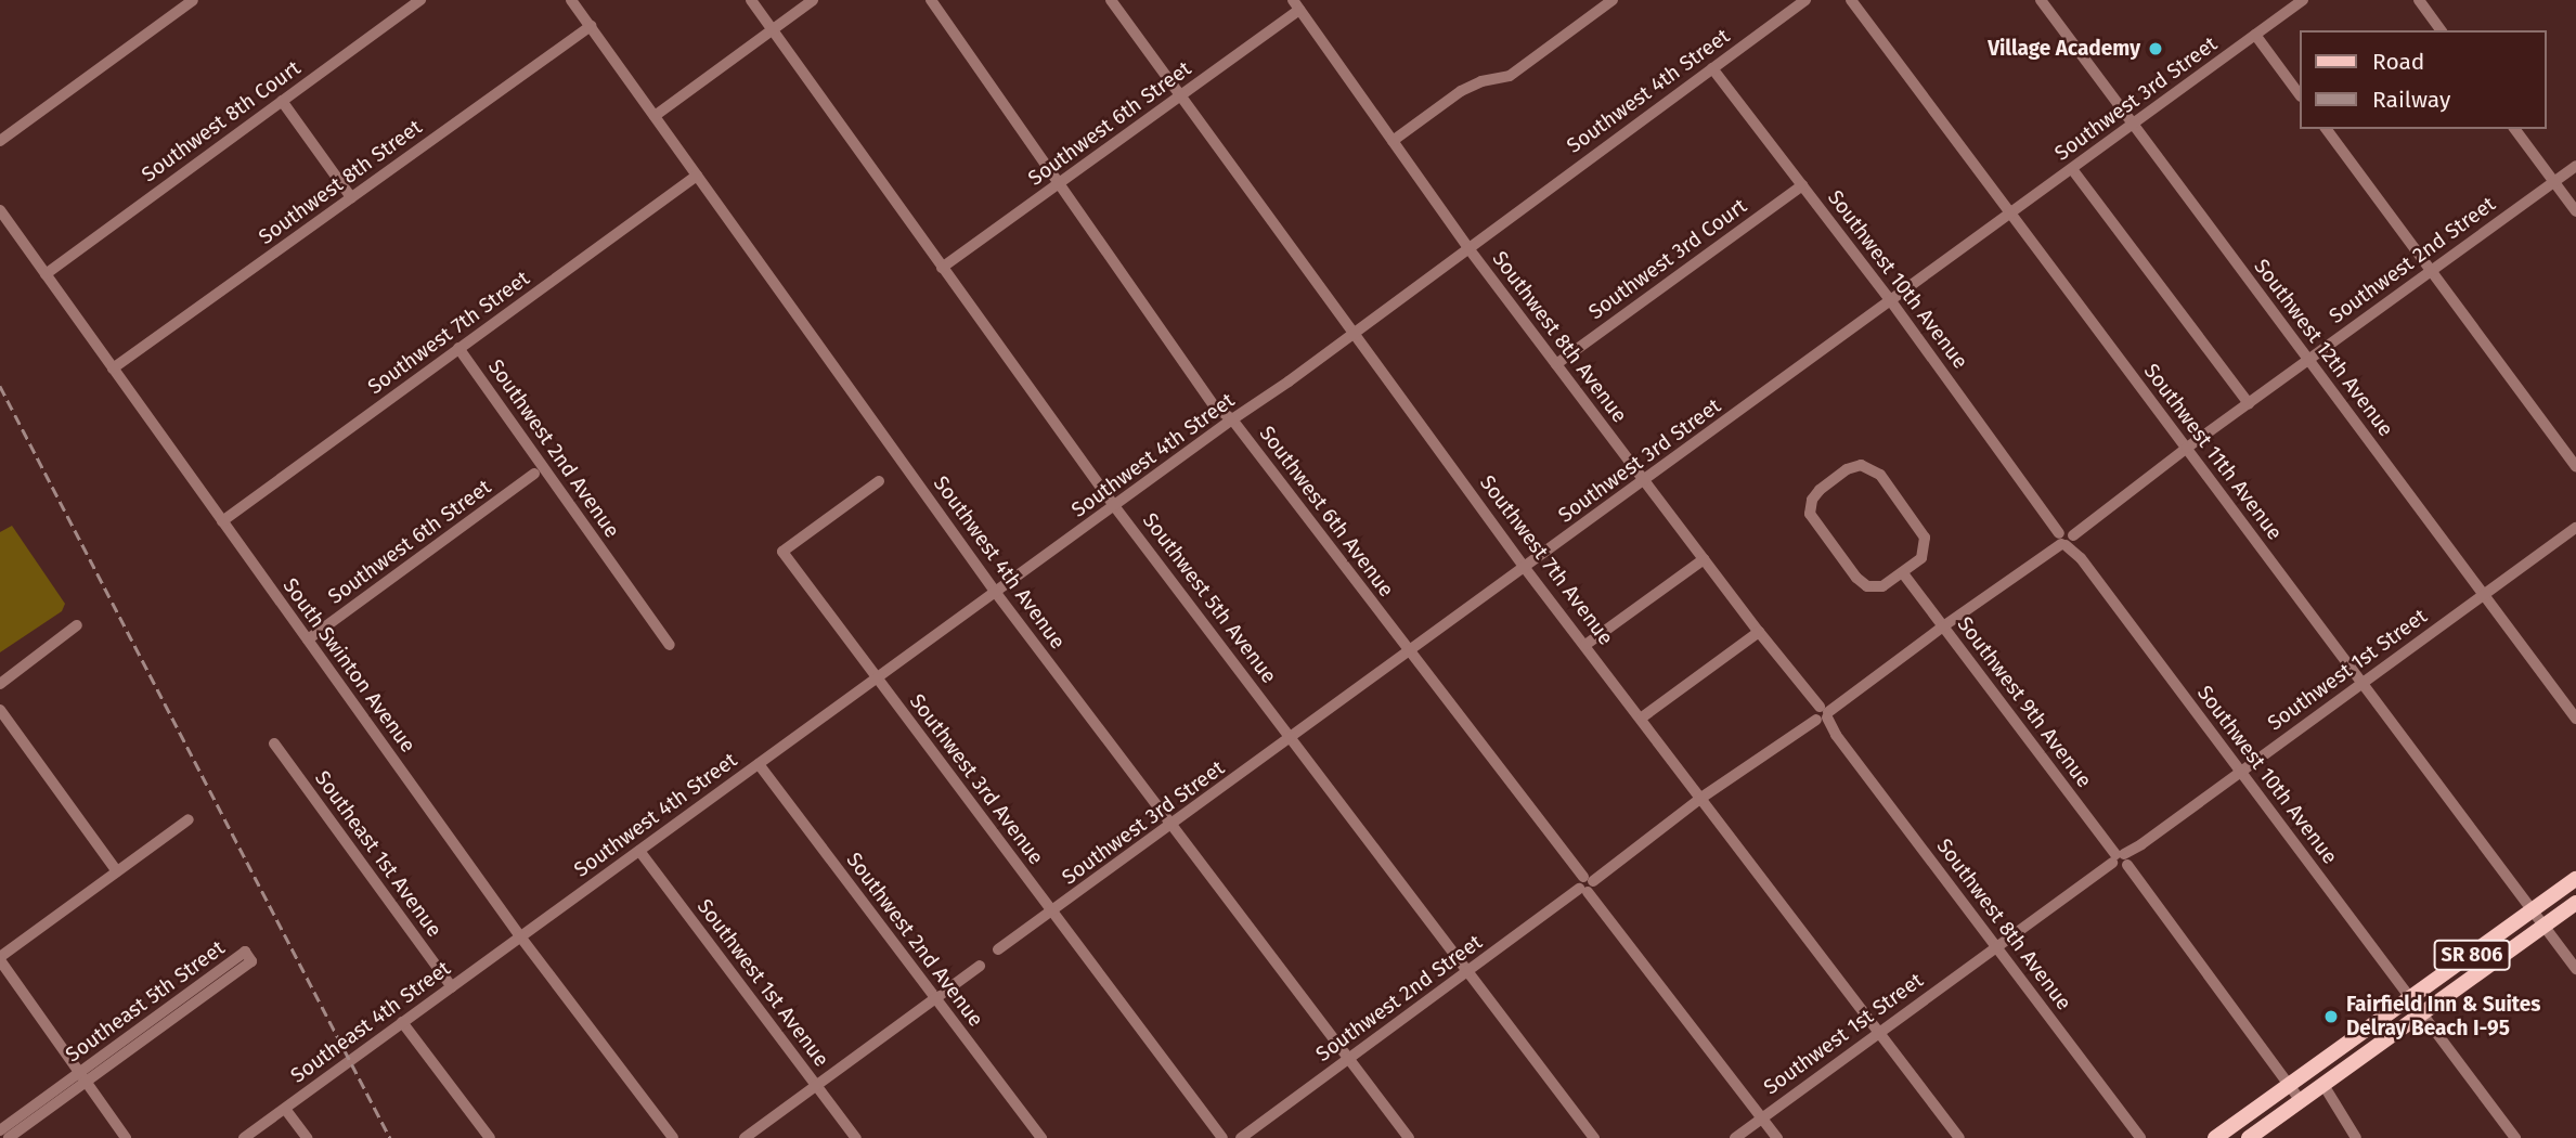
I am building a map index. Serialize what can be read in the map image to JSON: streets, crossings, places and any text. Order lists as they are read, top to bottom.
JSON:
{
  "streets": {
    "main road": ["SR 806"],
    "street": [
      "Southwest 4th Street",
      "Southwest 3rd Street",
      "Southwest 8th Court",
      "Southwest 6th Street",
      "Southwest 8th Street",
      "Southwest 3rd Court",
      "Southwest 2nd Street",
      "Southwest 10th Avenue",
      "Southwest 7th Street",
      "Southwest 8th Avenue",
      "Southwest 12th Avenue",
      "Southwest 2nd Avenue",
      "Southwest 11th Avenue",
      "Southwest 6th Avenue",
      "Southwest 7th Avenue",
      "Southwest 4th Avenue",
      "Southwest 5th Avenue",
      "South Swinton Avenue",
      "Southwest 1st Street",
      "Southwest 9th Avenue",
      "Southwest 3rd Avenue",
      "Southeast 1st Avenue",
      "Southwest 1st Avenue",
      "Southeast 5th Street",
      "Southeast 4th Street"
    ]
  },
  "crossings": [
    ["Southwest 4th Street", "Southwest 10th Avenue"],
    ["Southwest 4th Street", "Southwest 8th Avenue"],
    ["Southwest 4th Street", "Southwest 2nd Avenue"],
    ["Southwest 4th Street", "Southwest 6th Avenue"],
    ["Southwest 4th Street", "Southwest 7th Avenue"],
    ["Southwest 4th Street", "Southwest 4th Avenue"],
    ["Southwest 4th Street", "Southwest 5th Avenue"],
    ["Southwest 4th Street", "South Swinton Avenue"],
    ["Southwest 4th Street", "Southwest 3rd Avenue"],
    ["Southwest 4th Street", "Southwest 1st Avenue"],
    ["Southwest 4th Street", "Southeast 4th Street"],
    ["Southwest 3rd Street", "Southwest 10th Avenue"],
    ["Southwest 3rd Street", "Southwest 8th Avenue"],
    ["Southwest 3rd Street", "Southwest 12th Avenue"],
    ["Southwest 3rd Street", "Southwest 11th Avenue"],
    ["Southwest 3rd Street", "Southwest 6th Avenue"],
    ["Southwest 3rd Street", "Southwest 7th Avenue"],
    ["Southwest 3rd Street", "Southwest 4th Avenue"],
    ["Southwest 3rd Street", "Southwest 5th Avenue"],
    ["Southwest 3rd Street", "Southwest 3rd Avenue"],
    ["Southwest 8th Court", "South Swinton Avenue"],
    ["Southwest 6th Street", "Southwest 8th Avenue"],
    ["Southwest 6th Street", "Southwest 6th Avenue"],
    ["Southwest 6th Street", "Southwest 7th Avenue"],
    ["Southwest 6th Street", "Southwest 5th Avenue"],
    ["Southwest 6th Street", "South Swinton Avenue"],
    ["Southwest 8th Street", "Southwest 4th Avenue"],
    ["Southwest 8th Street", "South Swinton Avenue"],
    ["Southwest 3rd Court", "Southwest 10th Avenue"],
    ["Southwest 3rd Court", "Southwest 8th Avenue"],
    ["Southwest 2nd Street", "Southwest 10th Avenue"],
    ["Southwest 2nd Street", "Southwest 8th Avenue"],
    ["Southwest 2nd Street", "Southwest 12th Avenue"],
    ["Southwest 2nd Street", "Southwest 11th Avenue"],
    ["Southwest 2nd Street", "Southwest 6th Avenue"],
    ["Southwest 2nd Street", "Southwest 7th Avenue"],
    ["Southwest 2nd Street", "Southwest 4th Avenue"],
    ["Southwest 2nd Street", "Southwest 5th Avenue"],
    ["Southwest 2nd Street", "Southwest 9th Avenue"],
    ["Southwest 10th Avenue", "Southwest 1st Street"],
    ["Southwest 10th Avenue", "SR 806"],
    ["Southwest 7th Street", "Southwest 2nd Avenue"],
    ["Southwest 7th Street", "Southwest 4th Avenue"],
    ["Southwest 7th Street", "South Swinton Avenue"],
    ["Southwest 8th Avenue", "Southwest 1st Street"],
    ["Southwest 12th Avenue", "Southwest 1st Street"],
    ["Southwest 11th Avenue", "Southwest 1st Street"],
    ["Southwest 11th Avenue", "SR 806"],
    ["Southwest 6th Avenue", "Southwest 1st Street"],
    ["Southwest 7th Avenue", "Southwest 1st Street"],
    ["South Swinton Avenue", "Southeast 4th Street"],
    ["Southwest 1st Street", "Southwest 9th Avenue"],
    ["Southwest 9th Avenue", "SR 806"],
    ["Southeast 1st Avenue", "Southeast 4th Street"]
  ],
  "places": ["Village Academy", "Fairfield Inn & Suites Delray Beach I-95"],
  "legend": ["Road", "Railway"]
}
